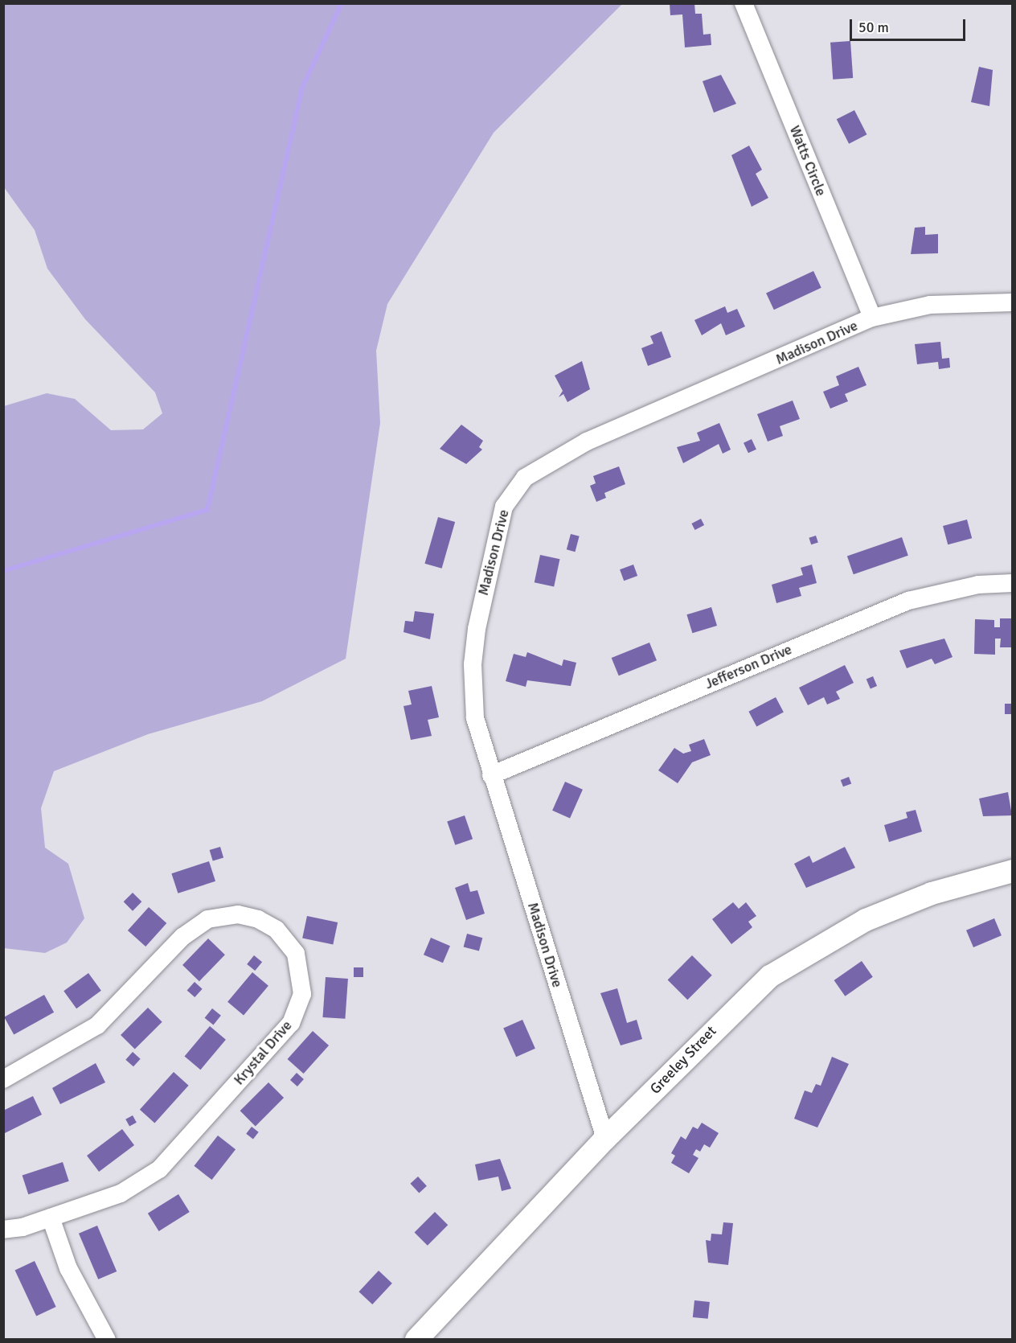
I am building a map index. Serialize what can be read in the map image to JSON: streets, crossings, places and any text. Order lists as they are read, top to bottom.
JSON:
{
  "streets": {
    "street": [
      "Watts Circle",
      "Madison Drive",
      "Jefferson Drive",
      "Krystal Drive",
      "Greeley Street"
    ]
  },
  "crossings": [
    ["Watts Circle", "Madison Drive"],
    ["Madison Drive", "Jefferson Drive"],
    ["Madison Drive", "Greeley Street"]
  ],
  "scale_bar": "50 m"
}
